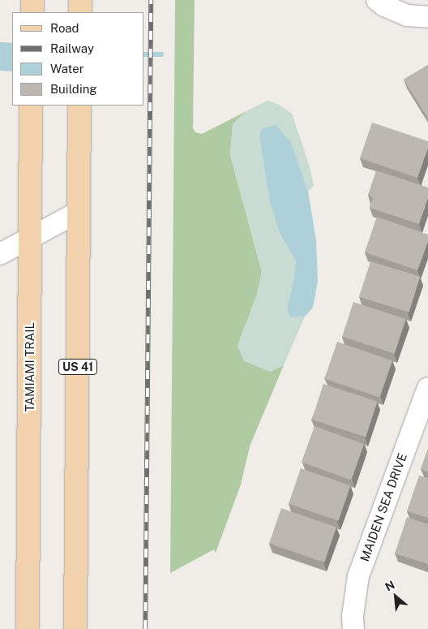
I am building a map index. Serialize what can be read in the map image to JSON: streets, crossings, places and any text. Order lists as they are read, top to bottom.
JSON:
{
  "streets": {
    "main road": ["TAMIAMI TRAIL", "US 41"],
    "street": ["MAIDEN SEA DRIVE"]
  },
  "legend": [
    "Road",
    "Railway",
    "Water",
    "Building"
  ],
  "north": "top left"
}
